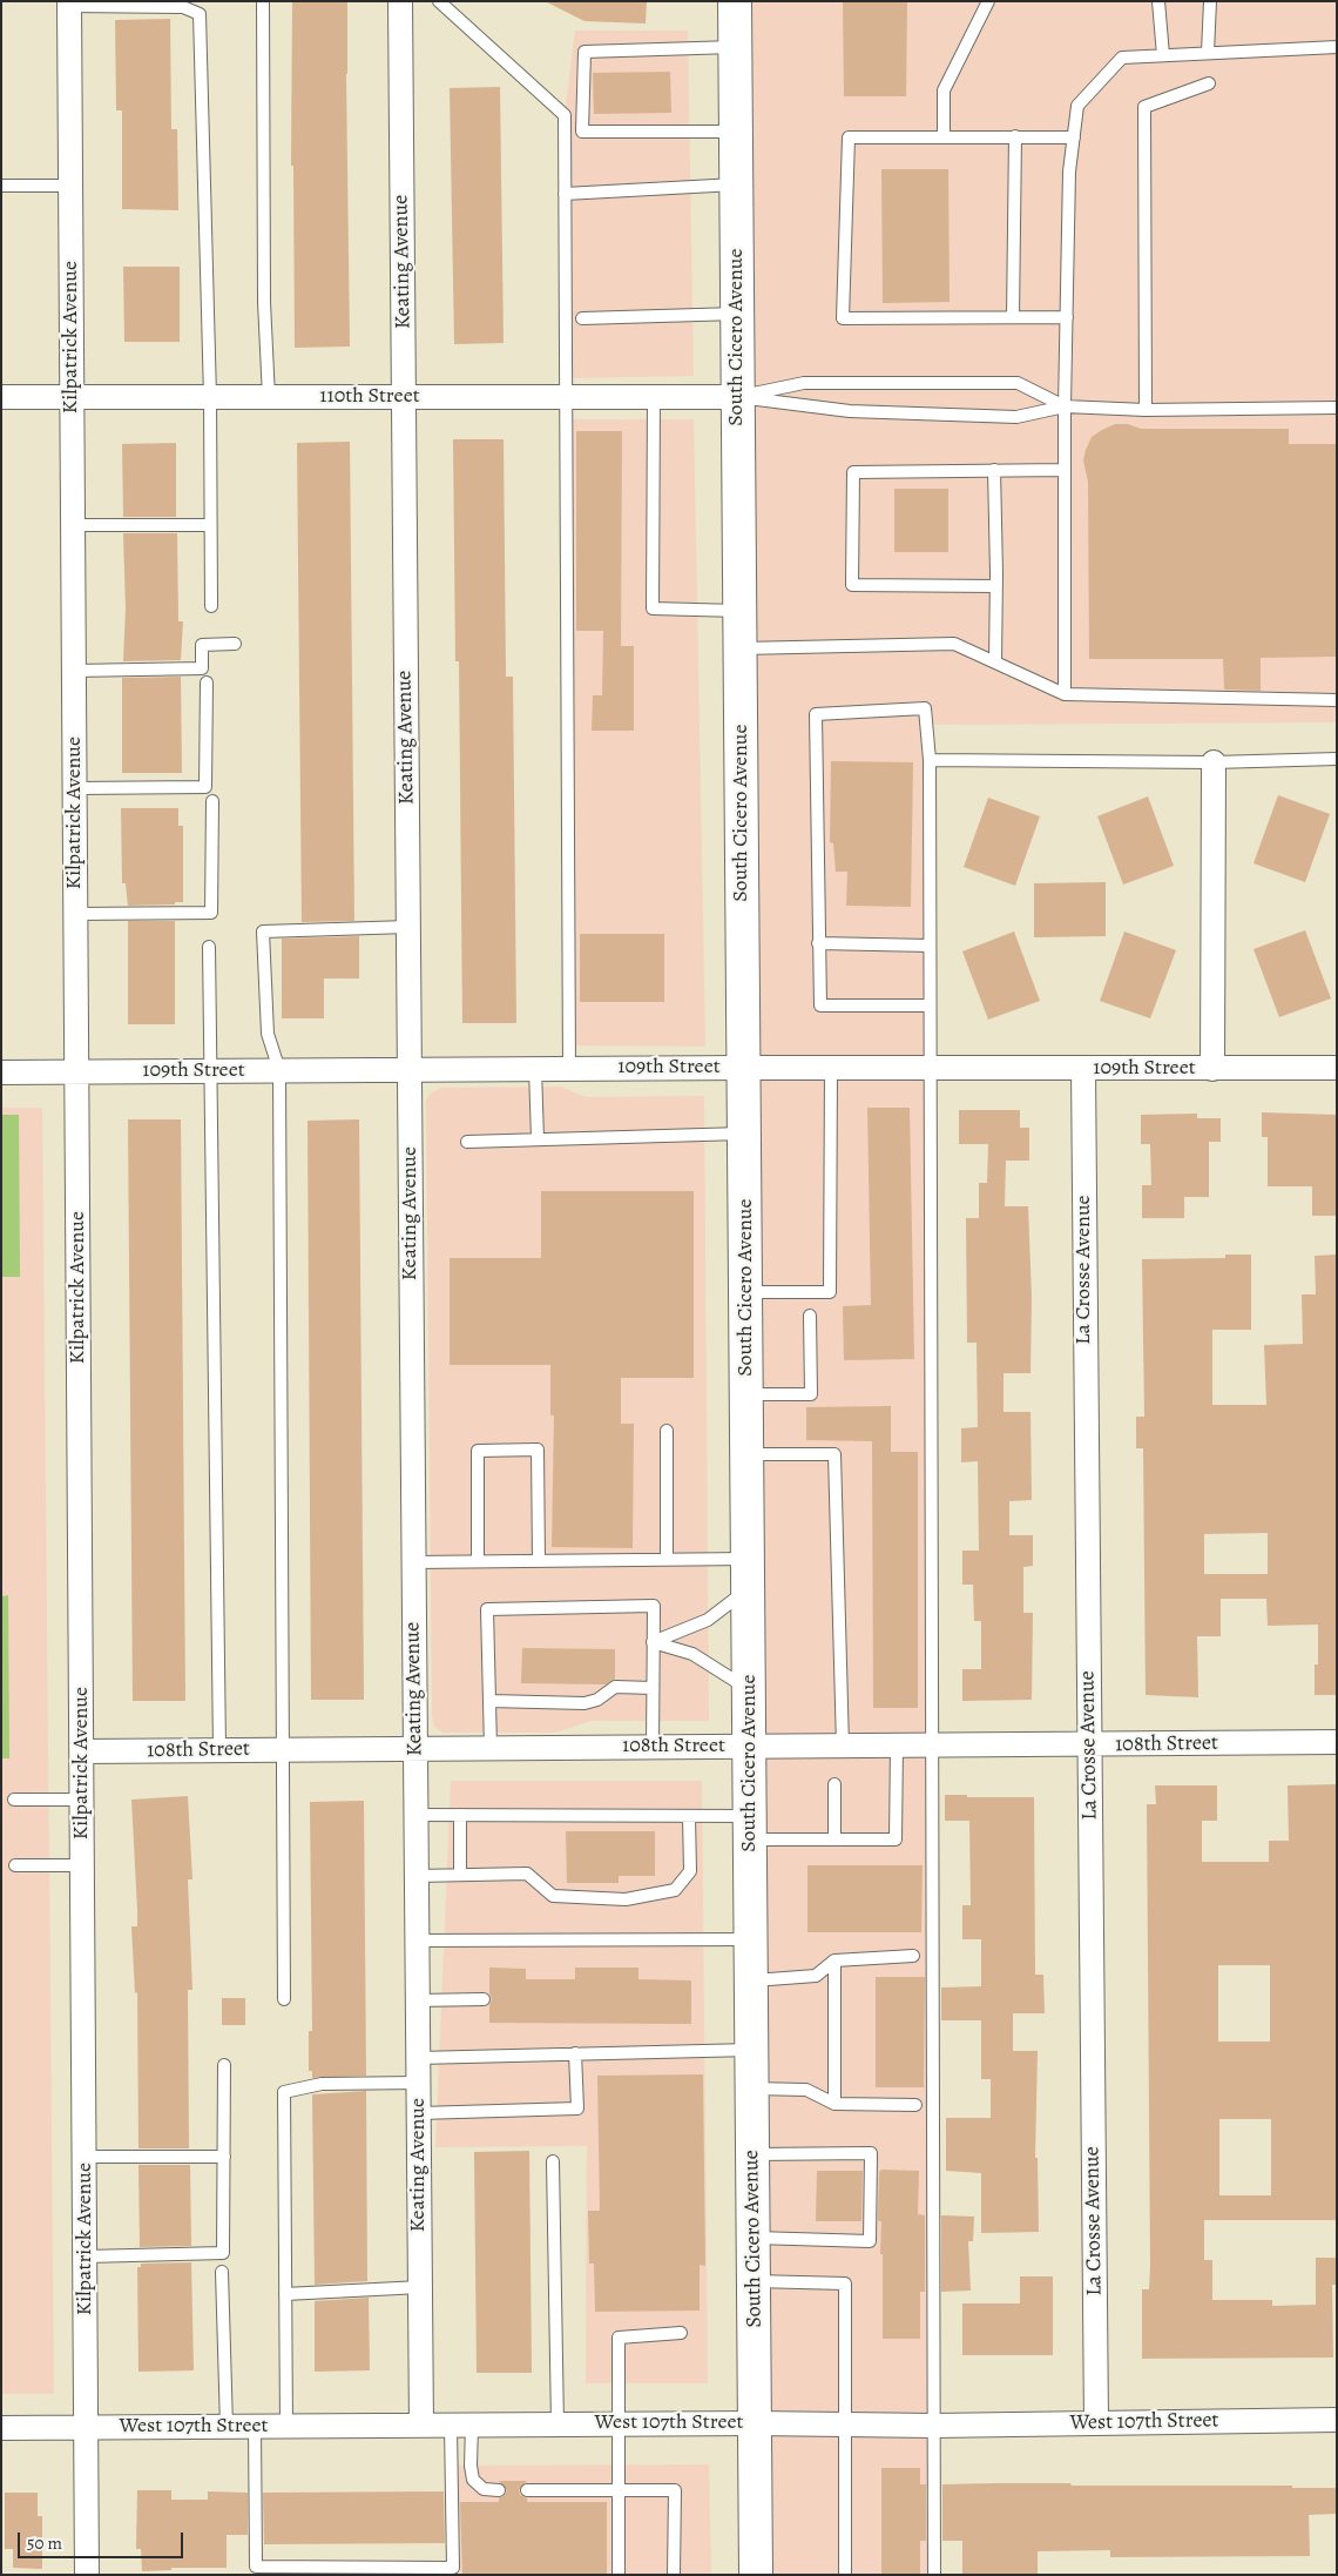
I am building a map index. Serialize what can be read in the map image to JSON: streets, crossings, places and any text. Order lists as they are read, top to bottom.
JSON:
{
  "streets": {
    "main road": ["South Cicero Avenue"],
    "street": [
      "Keating Avenue",
      "Kilpatrick Avenue",
      "110th Street",
      "109th Street",
      "La Crosse Avenue",
      "108th Street",
      "West 107th Street"
    ]
  },
  "crossings": [
    ["Keating Avenue", "110th Street"],
    ["Keating Avenue", "109th Street"],
    ["Keating Avenue", "108th Street"],
    ["Keating Avenue", "West 107th Street"],
    ["Kilpatrick Avenue", "110th Street"],
    ["Kilpatrick Avenue", "109th Street"],
    ["Kilpatrick Avenue", "108th Street"],
    ["Kilpatrick Avenue", "West 107th Street"],
    ["South Cicero Avenue", "110th Street"],
    ["South Cicero Avenue", "109th Street"],
    ["South Cicero Avenue", "108th Street"],
    ["South Cicero Avenue", "West 107th Street"],
    ["109th Street", "La Crosse Avenue"],
    ["La Crosse Avenue", "108th Street"],
    ["La Crosse Avenue", "West 107th Street"]
  ],
  "scale_bar": "50 m"
}
